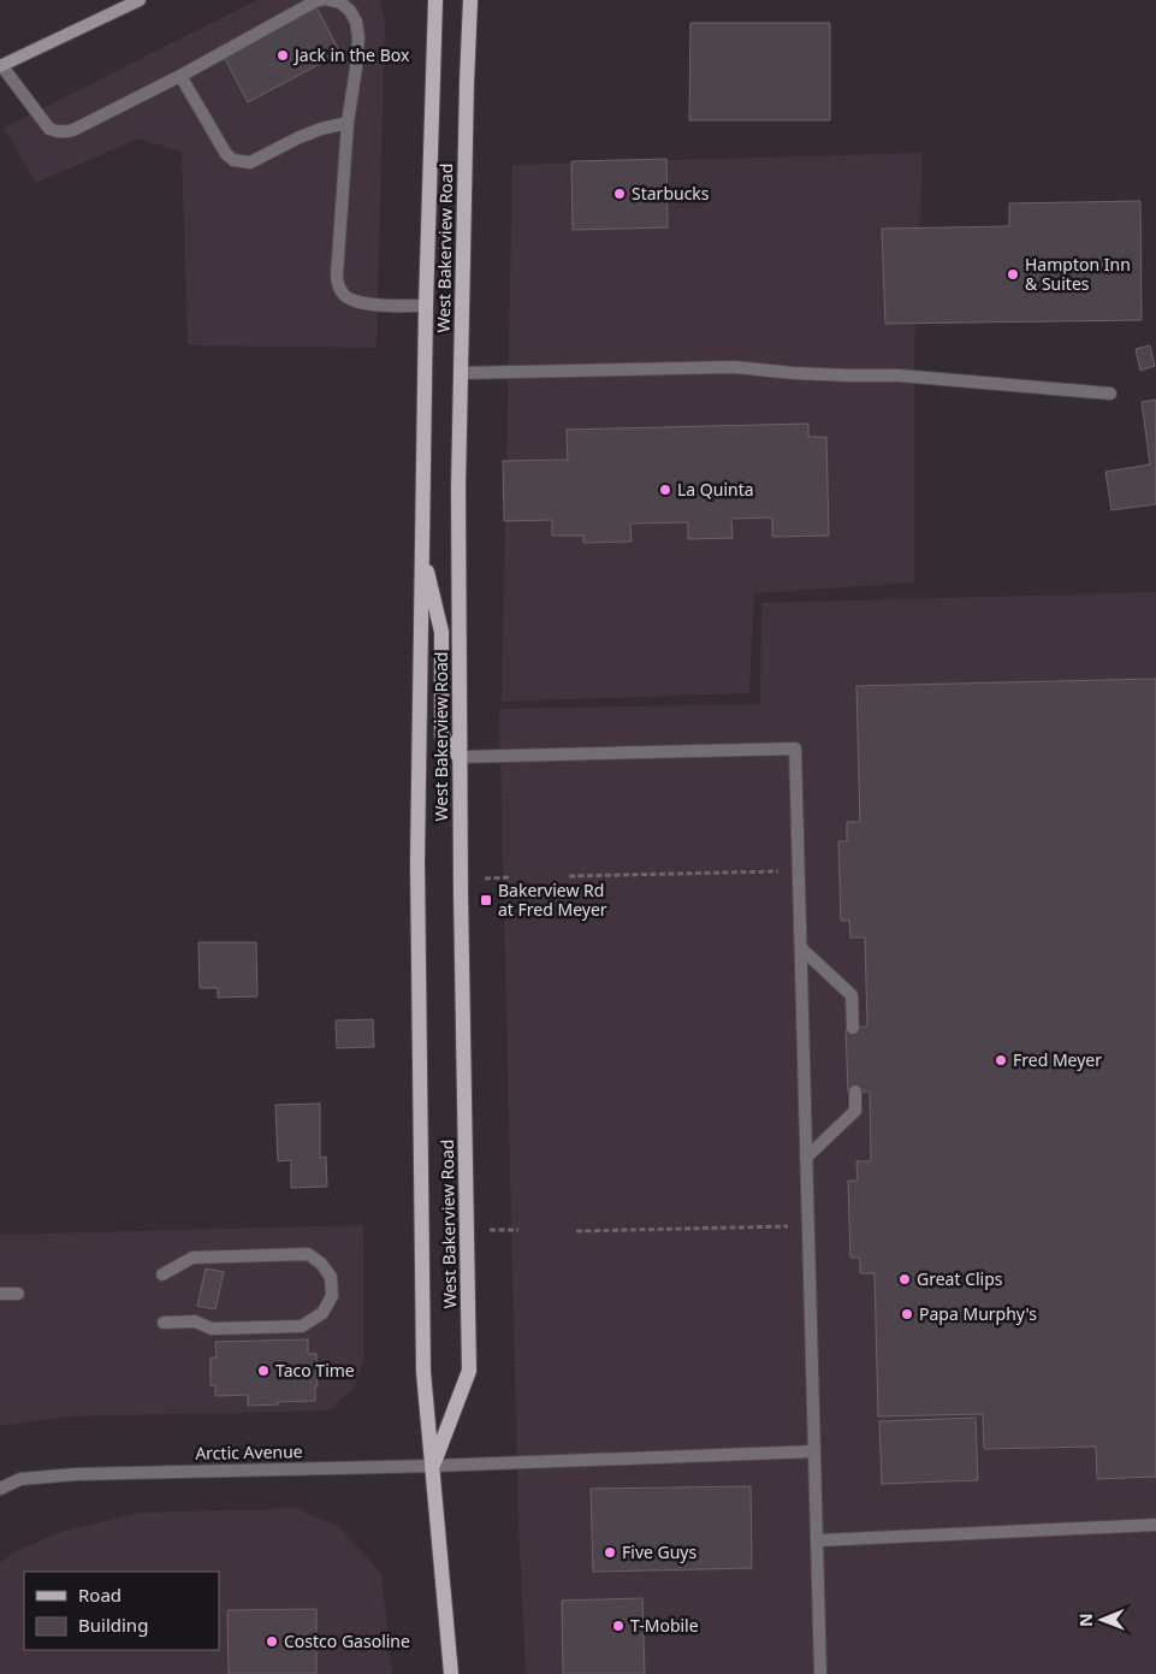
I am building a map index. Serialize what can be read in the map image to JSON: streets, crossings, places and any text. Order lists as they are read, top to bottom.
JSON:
{
  "streets": {
    "main road": ["West Bakerview Road"],
    "street": ["Arctic Avenue"]
  },
  "crossings": [
    ["West Bakerview Road", "Arctic Avenue"]
  ],
  "places": {
    "other": [
      "Jack in the Box",
      "Starbucks",
      "Hampton Inn & Suites",
      "La Quinta",
      "Fred Meyer",
      "Great Clips",
      "Papa Murphy's",
      "Taco Time",
      "Five Guys",
      "T-Mobile",
      "Costco Gasoline"
    ],
    "transit": ["Bakerview Rd at Fred Meyer"]
  },
  "legend": ["Road", "Building"],
  "north": "left"
}
